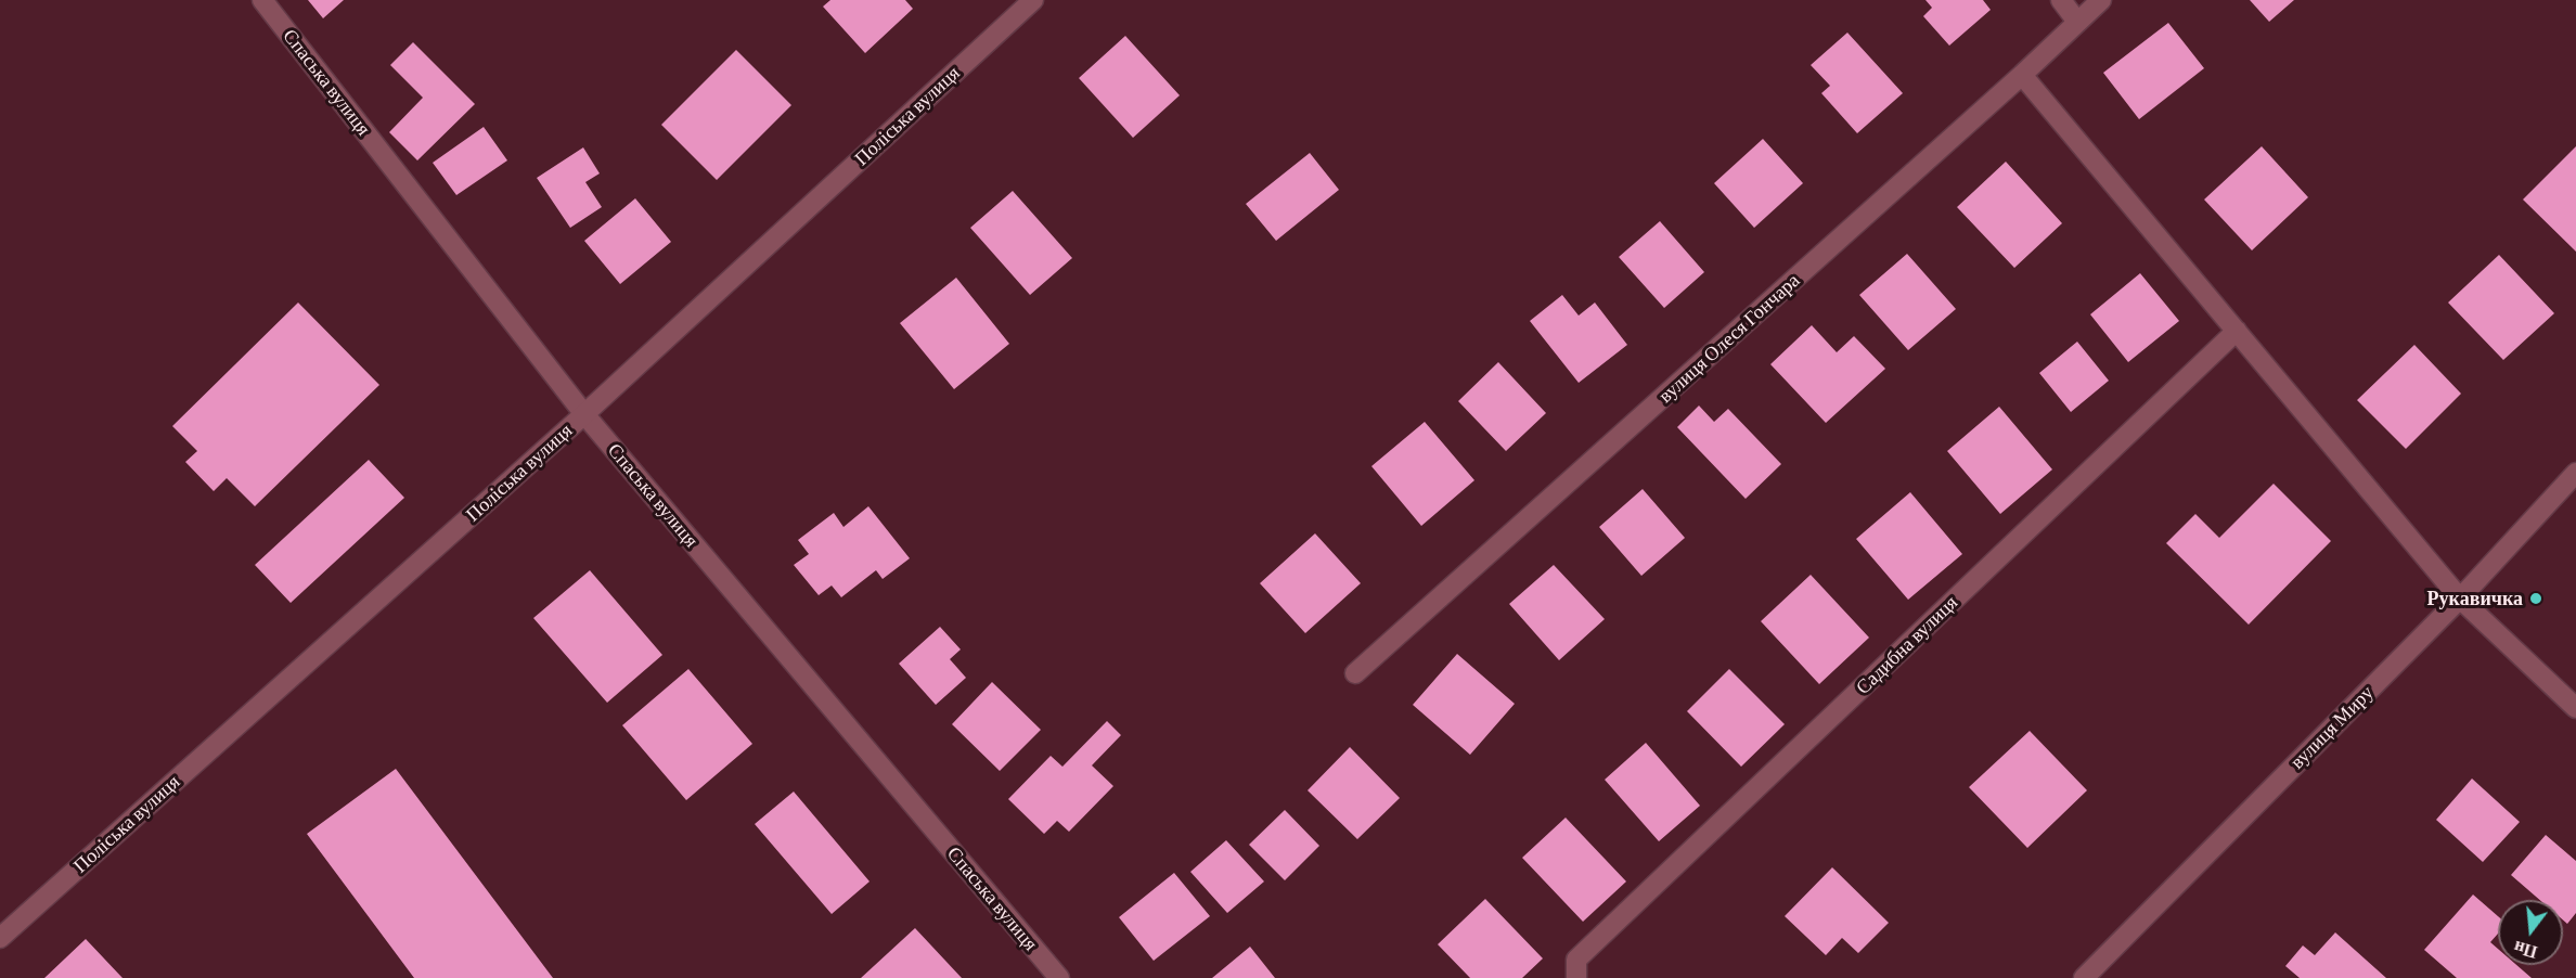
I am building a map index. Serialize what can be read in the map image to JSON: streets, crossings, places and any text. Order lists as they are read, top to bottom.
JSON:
{
  "streets": {
    "street": [
      "Спаська вулиця",
      "Поліська вулиця",
      "вулиця Олеся Гончара",
      "Садибна вулиця",
      "вулиця Миру"
    ]
  },
  "crossings": [
    ["Спаська вулиця", "Поліська вулиця"]
  ],
  "places": ["Рукавичка"],
  "north": "bottom"
}
